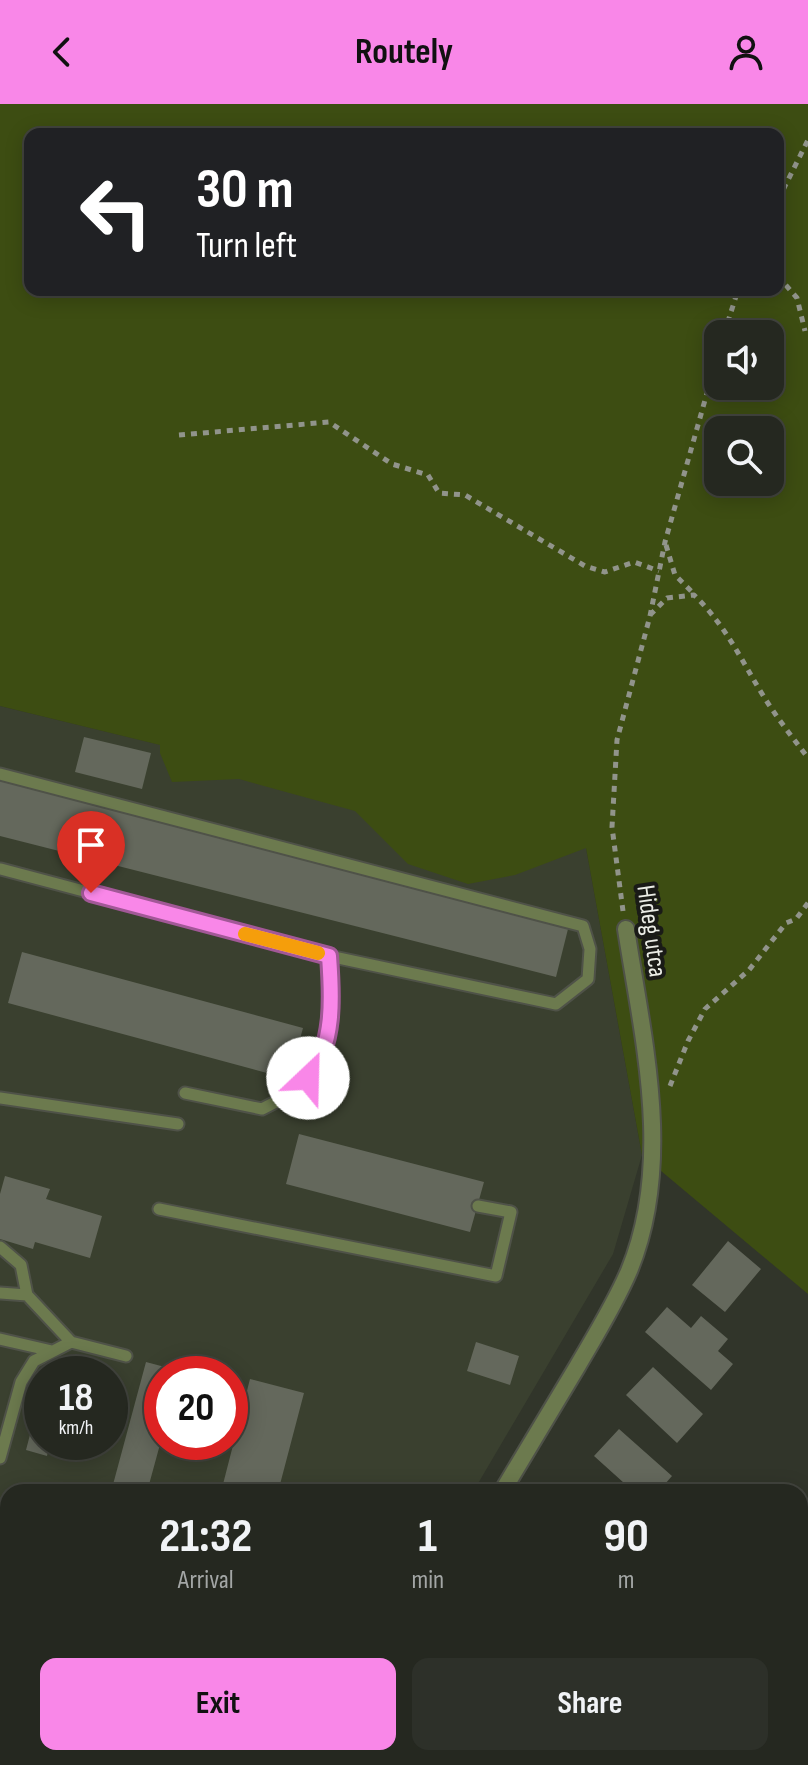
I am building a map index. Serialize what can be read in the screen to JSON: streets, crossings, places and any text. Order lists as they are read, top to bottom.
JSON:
{
  "streets": {
    "street": ["Hideg utca"]
  },
  "page": {
    "header": "Routely",
    "turn": ["30 m", "Turn left"],
    "speed": "18 km/h",
    "limit": "20",
    "eta": [
      "21:32",
      "Arrival",
      "1",
      "min",
      "90",
      "m"
    ],
    "buttons": ["Exit", "Share"]
  }
}
